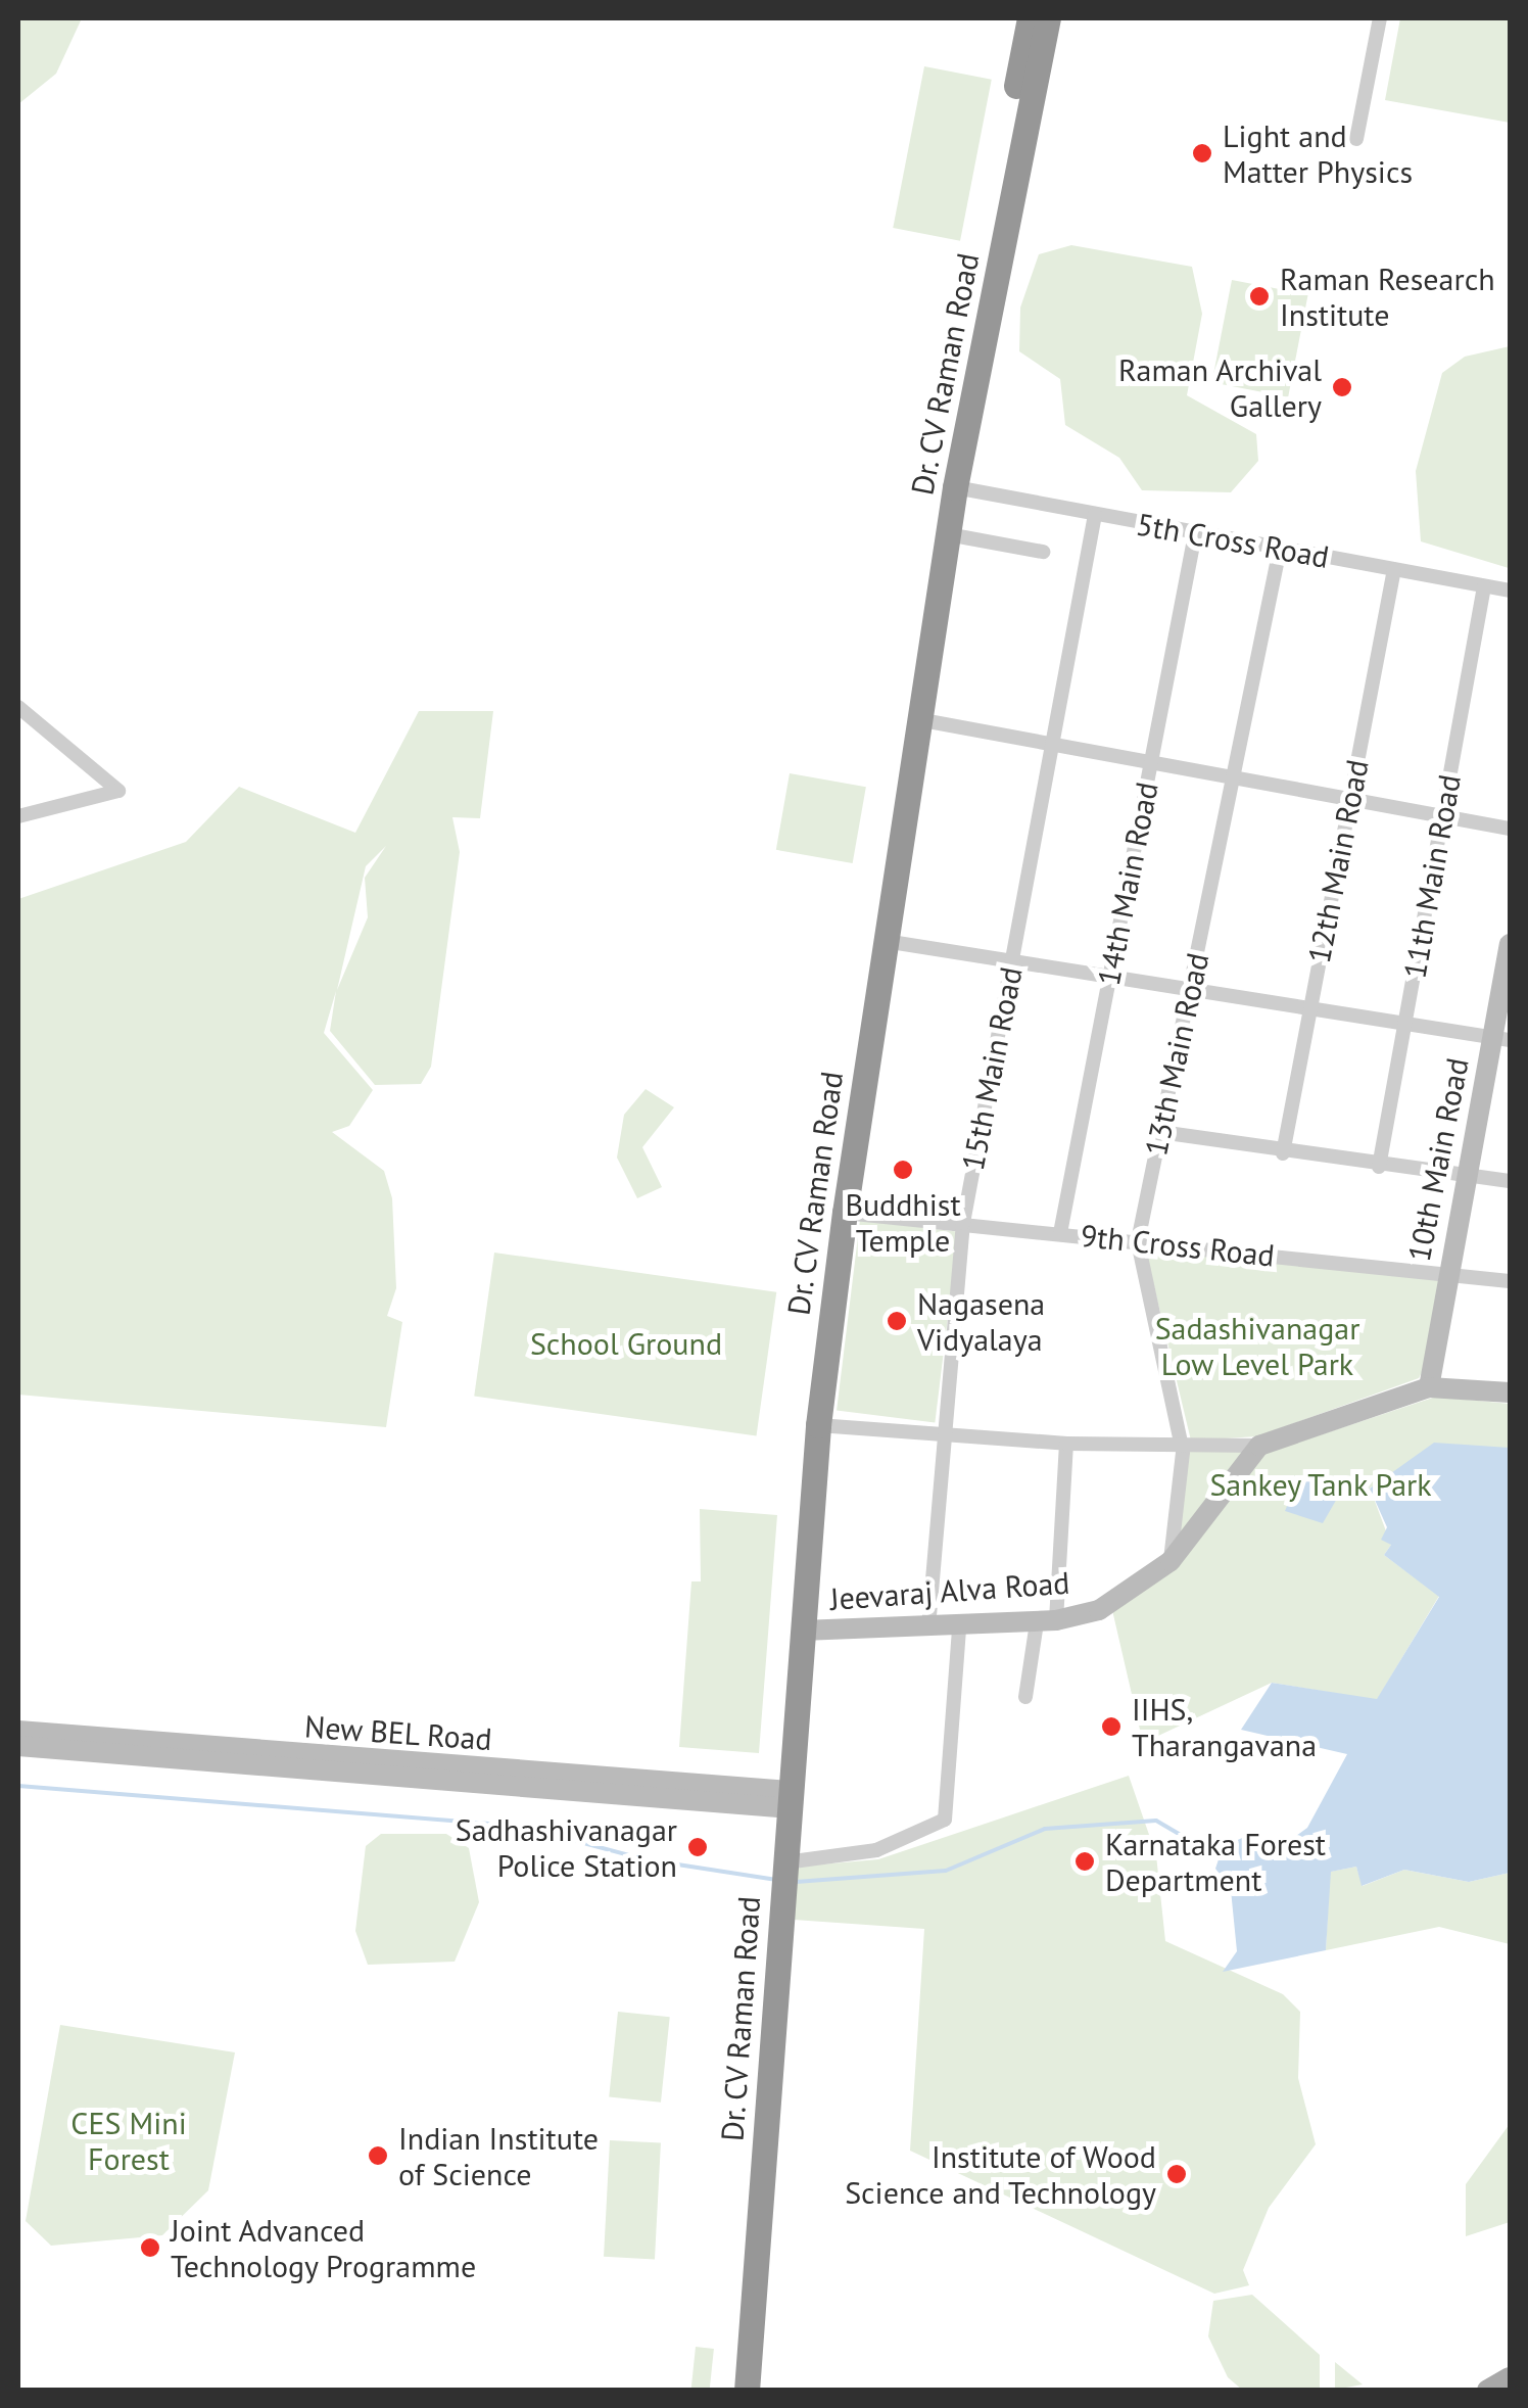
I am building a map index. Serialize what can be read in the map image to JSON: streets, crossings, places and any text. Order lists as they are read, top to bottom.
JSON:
{
  "streets": {
    "highway": ["Dr. CV Raman Road"],
    "main road": ["10th Main Road", "Jeevaraj Alva Road", "New BEL Road"],
    "street": [
      "5th Cross Road",
      "12th Main Road",
      "11th Main Road",
      "14th Main Road",
      "13th Main Road",
      "15th Main Road",
      "9th Cross Road"
    ]
  },
  "crossings": [
    ["Dr. CV Raman Road", "5th Cross Road"],
    ["Dr. CV Raman Road", "9th Cross Road"],
    ["Dr. CV Raman Road", "Jeevaraj Alva Road"],
    ["Dr. CV Raman Road", "New BEL Road"],
    ["5th Cross Road", "12th Main Road"],
    ["5th Cross Road", "11th Main Road"],
    ["5th Cross Road", "14th Main Road"],
    ["5th Cross Road", "13th Main Road"],
    ["5th Cross Road", "15th Main Road"],
    ["14th Main Road", "9th Cross Road"],
    ["13th Main Road", "9th Cross Road"],
    ["13th Main Road", "Jeevaraj Alva Road"],
    ["15th Main Road", "9th Cross Road"],
    ["15th Main Road", "Jeevaraj Alva Road"],
    ["10th Main Road", "9th Cross Road"]
  ],
  "parks": [
    "Sadashivanagar Low Level Park",
    "School Ground",
    "Sankey Tank Park",
    "CES Mini Forest"
  ],
  "places": [
    "Light and Matter Physics",
    "Raman Research Institute",
    "Raman Archival Gallery",
    "Buddhist Temple",
    "Nagasena Vidyalaya",
    "IIHS, Tharangavana",
    "Sadhashivanagar Police Station",
    "Karnataka Forest Department",
    "Indian Institute of Science",
    "Institute of Wood Science and Technology",
    "Joint Advanced Technology Programme"
  ]
}
